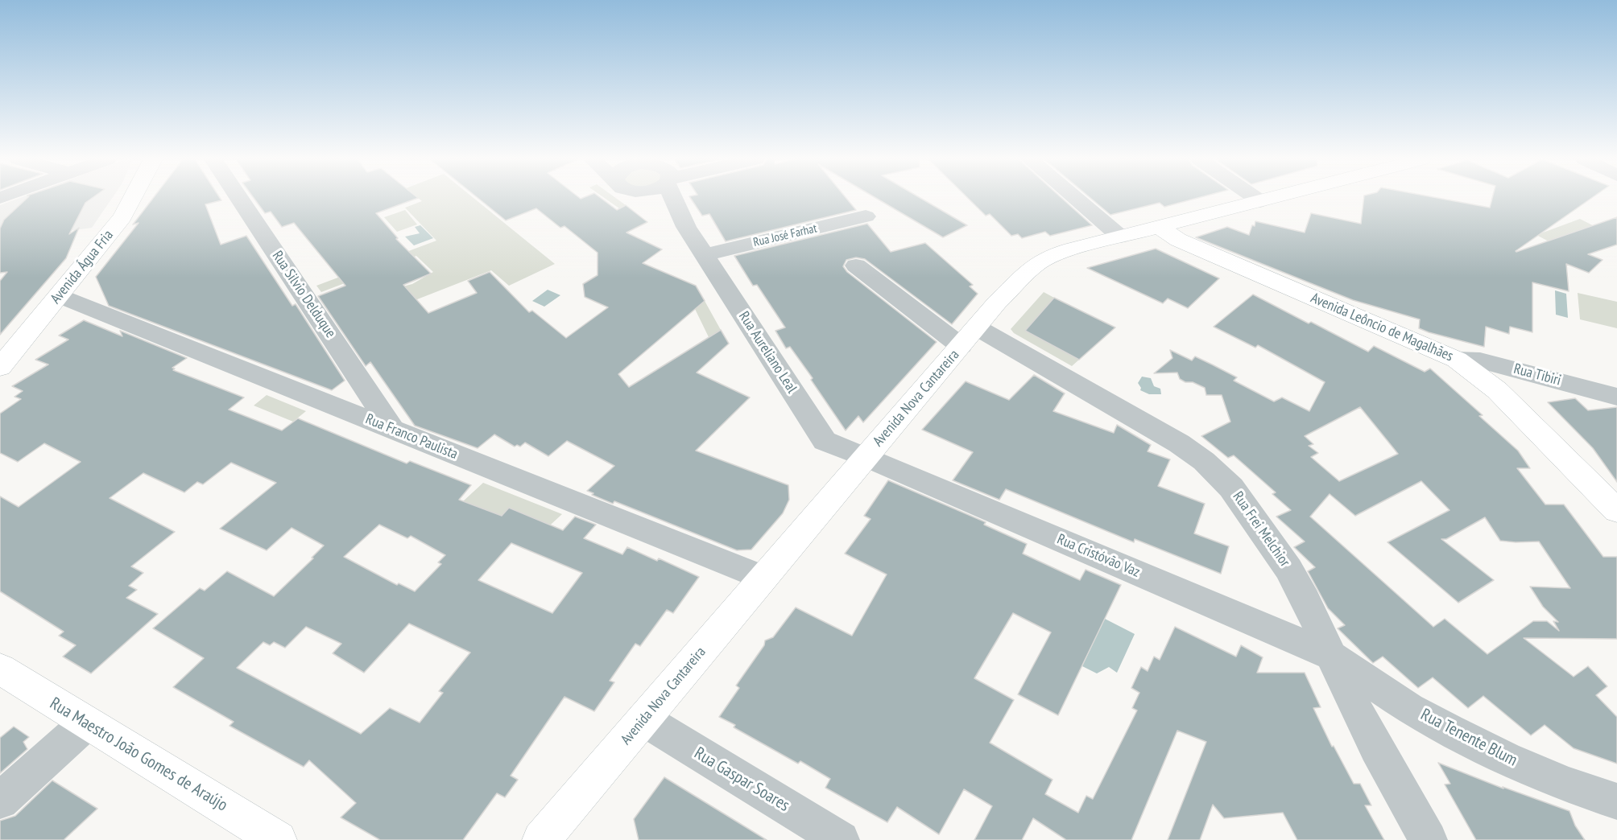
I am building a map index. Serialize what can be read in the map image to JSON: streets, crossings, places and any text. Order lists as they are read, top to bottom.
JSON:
{
  "streets": {
    "main road": [
      "Avenida Água Fria",
      "Avenida Leôncio de Magalhães",
      "Avenida Nova Cantareira",
      "Rua Maestro João Gomes de Araújo"
    ],
    "street": [
      "Rua José Farhat",
      "Rua Silvio Delduque",
      "Rua Aureliano Leal",
      "Rua Tibiri",
      "Rua Franco Paulista",
      "Rua Frei Melchior",
      "Rua Cristóvão Vaz",
      "Rua Tenente Blum",
      "Rua Gaspar Soares"
    ]
  },
  "crossings": [
    ["Rua José Farhat", "Rua Aureliano Leal"],
    ["Avenida Água Fria", "Rua Franco Paulista"],
    ["Rua Silvio Delduque", "Rua Franco Paulista"],
    ["Avenida Leôncio de Magalhães", "Rua Tibiri"],
    ["Avenida Leôncio de Magalhães", "Avenida Nova Cantareira"],
    ["Rua Aureliano Leal", "Avenida Nova Cantareira"],
    ["Rua Aureliano Leal", "Rua Cristóvão Vaz"],
    ["Avenida Nova Cantareira", "Rua Franco Paulista"],
    ["Avenida Nova Cantareira", "Rua Frei Melchior"],
    ["Avenida Nova Cantareira", "Rua Cristóvão Vaz"],
    ["Avenida Nova Cantareira", "Rua Gaspar Soares"],
    ["Rua Frei Melchior", "Rua Cristóvão Vaz"],
    ["Rua Frei Melchior", "Rua Tenente Blum"],
    ["Rua Cristóvão Vaz", "Rua Tenente Blum"]
  ]
}
